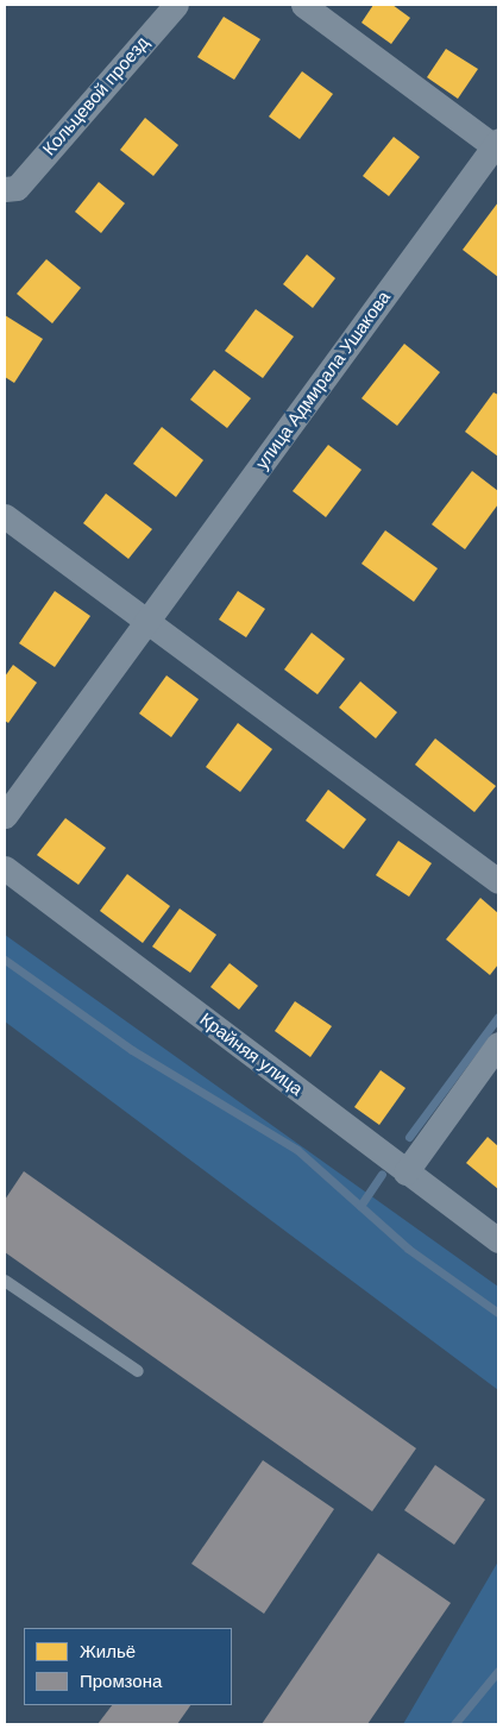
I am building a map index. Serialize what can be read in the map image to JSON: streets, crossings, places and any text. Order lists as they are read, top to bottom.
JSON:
{
  "streets": {
    "street": ["Кольцевой проезд", "улица Адмирала Ушакова", "Крайняя улица"]
  },
  "legend": ["Жильё", "Промзона"]
}
